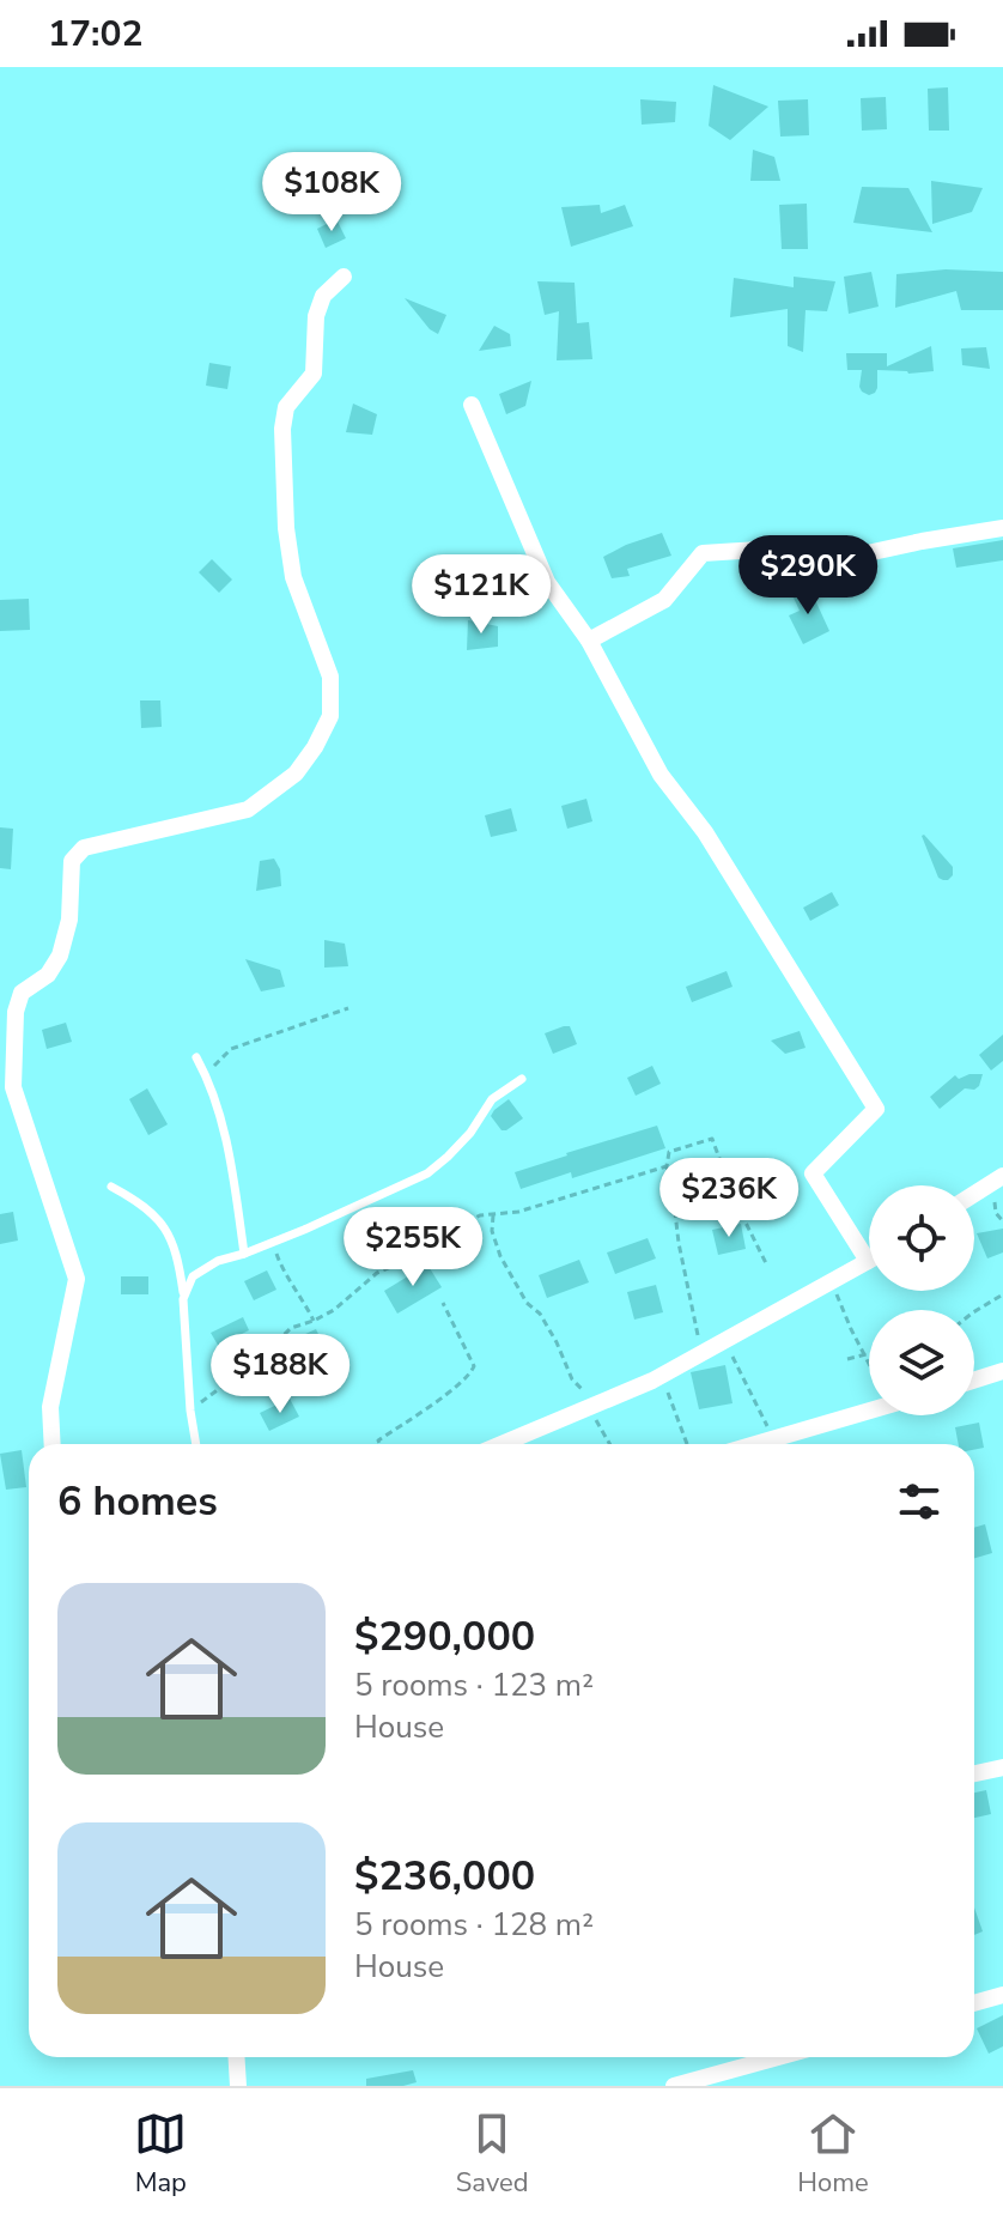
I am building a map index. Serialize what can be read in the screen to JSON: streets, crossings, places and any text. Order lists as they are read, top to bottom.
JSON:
{
  "page": {
    "status": "17:02",
    "price": [
      "$108K",
      "$290K",
      "$121K",
      "$236K",
      "$255K",
      "$188K"
    ],
    "heading": "6 homes",
    "list": [
      {
        "name": "$290,000",
        "note": "5 rooms · 123 m² · House"
      },
      {
        "name": "$236,000",
        "note": "5 rooms · 128 m² · House"
      }
    ],
    "tabs": ["Map", "Saved", "Home"]
  }
}
